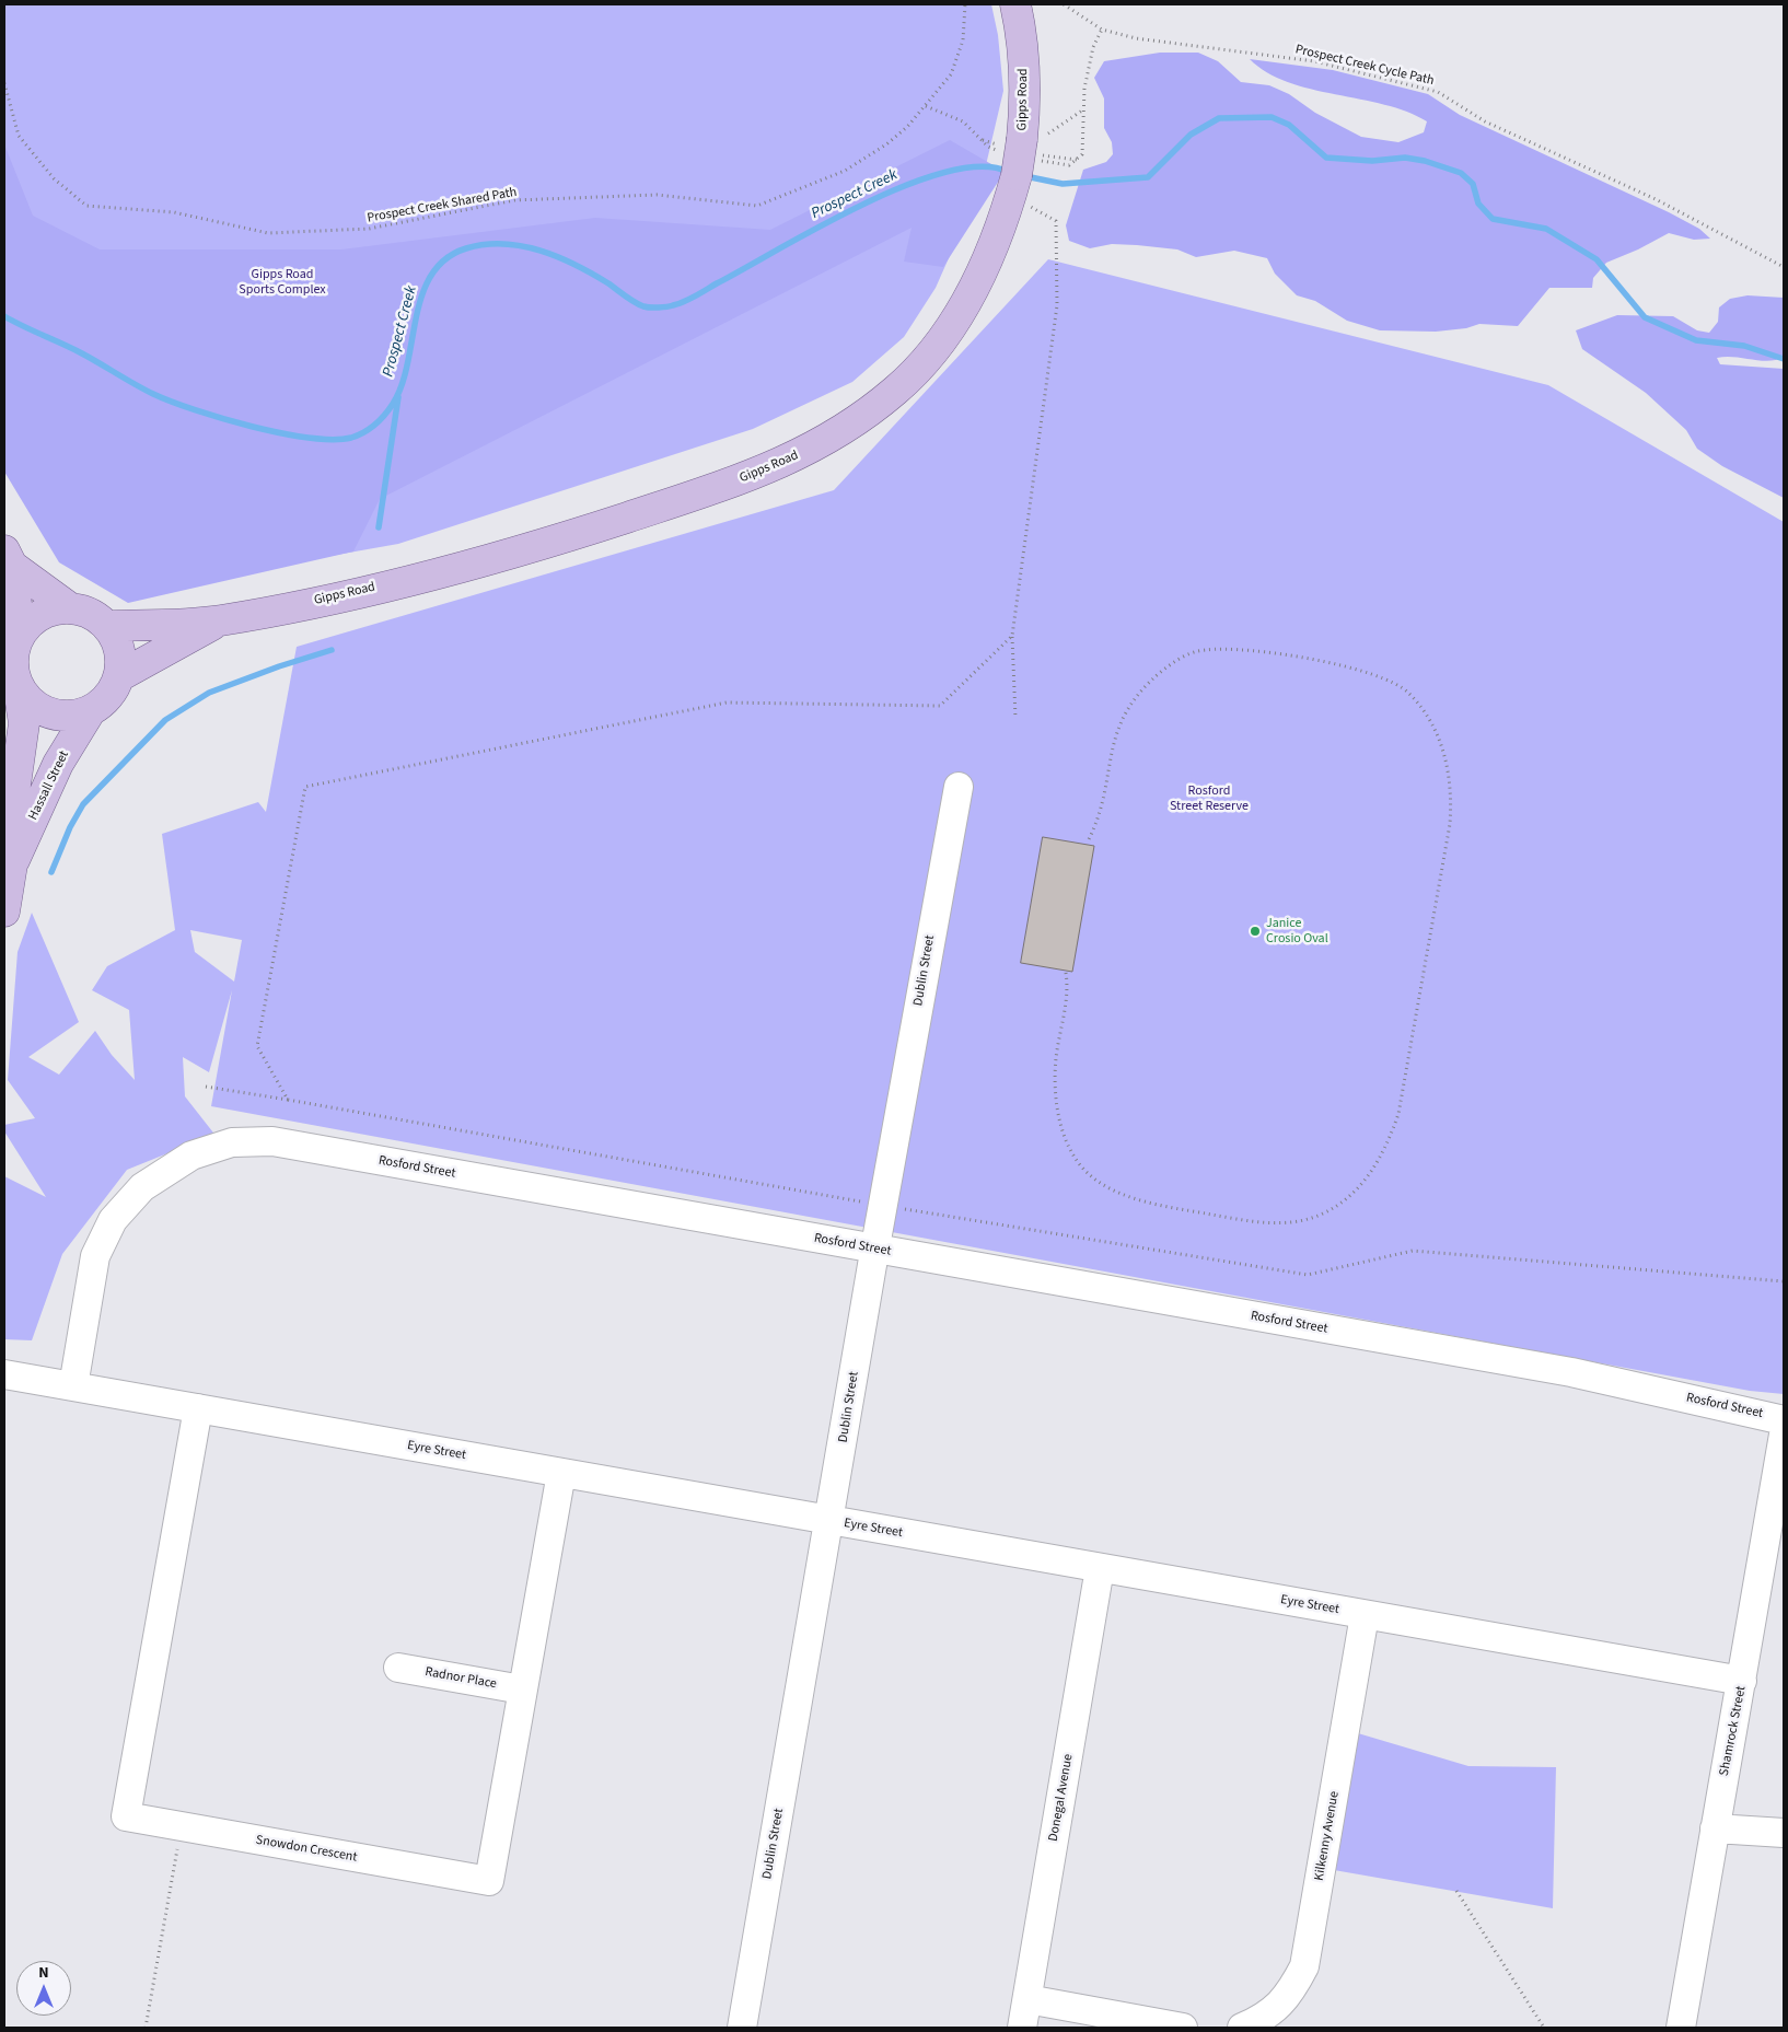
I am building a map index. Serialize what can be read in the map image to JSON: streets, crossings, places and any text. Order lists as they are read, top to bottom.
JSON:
{
  "streets": {
    "main road": ["Gipps Road", "Hassall Street"],
    "street": [
      "Dublin Street",
      "Rosford Street",
      "Eyre Street",
      "Radnor Place",
      "Shamrock Street",
      "Donegal Avenue",
      "Kilkenny Avenue",
      "Snowdon Crescent"
    ],
    "path": ["Prospect Creek Cycle Path", "Prospect Creek Shared Path"]
  },
  "crossings": [
    ["Gipps Road", "Hassall Street"],
    ["Dublin Street", "Rosford Street"],
    ["Dublin Street", "Eyre Street"],
    ["Rosford Street", "Eyre Street"],
    ["Eyre Street", "Shamrock Street"],
    ["Eyre Street", "Donegal Avenue"],
    ["Eyre Street", "Kilkenny Avenue"],
    ["Eyre Street", "Snowdon Crescent"],
    ["Radnor Place", "Snowdon Crescent"]
  ],
  "water": ["Prospect Creek"],
  "parks": ["Gipps Road Sports Complex", "Rosford Street Reserve"],
  "places": ["Janice Crosio Oval"],
  "north": "top"
}
